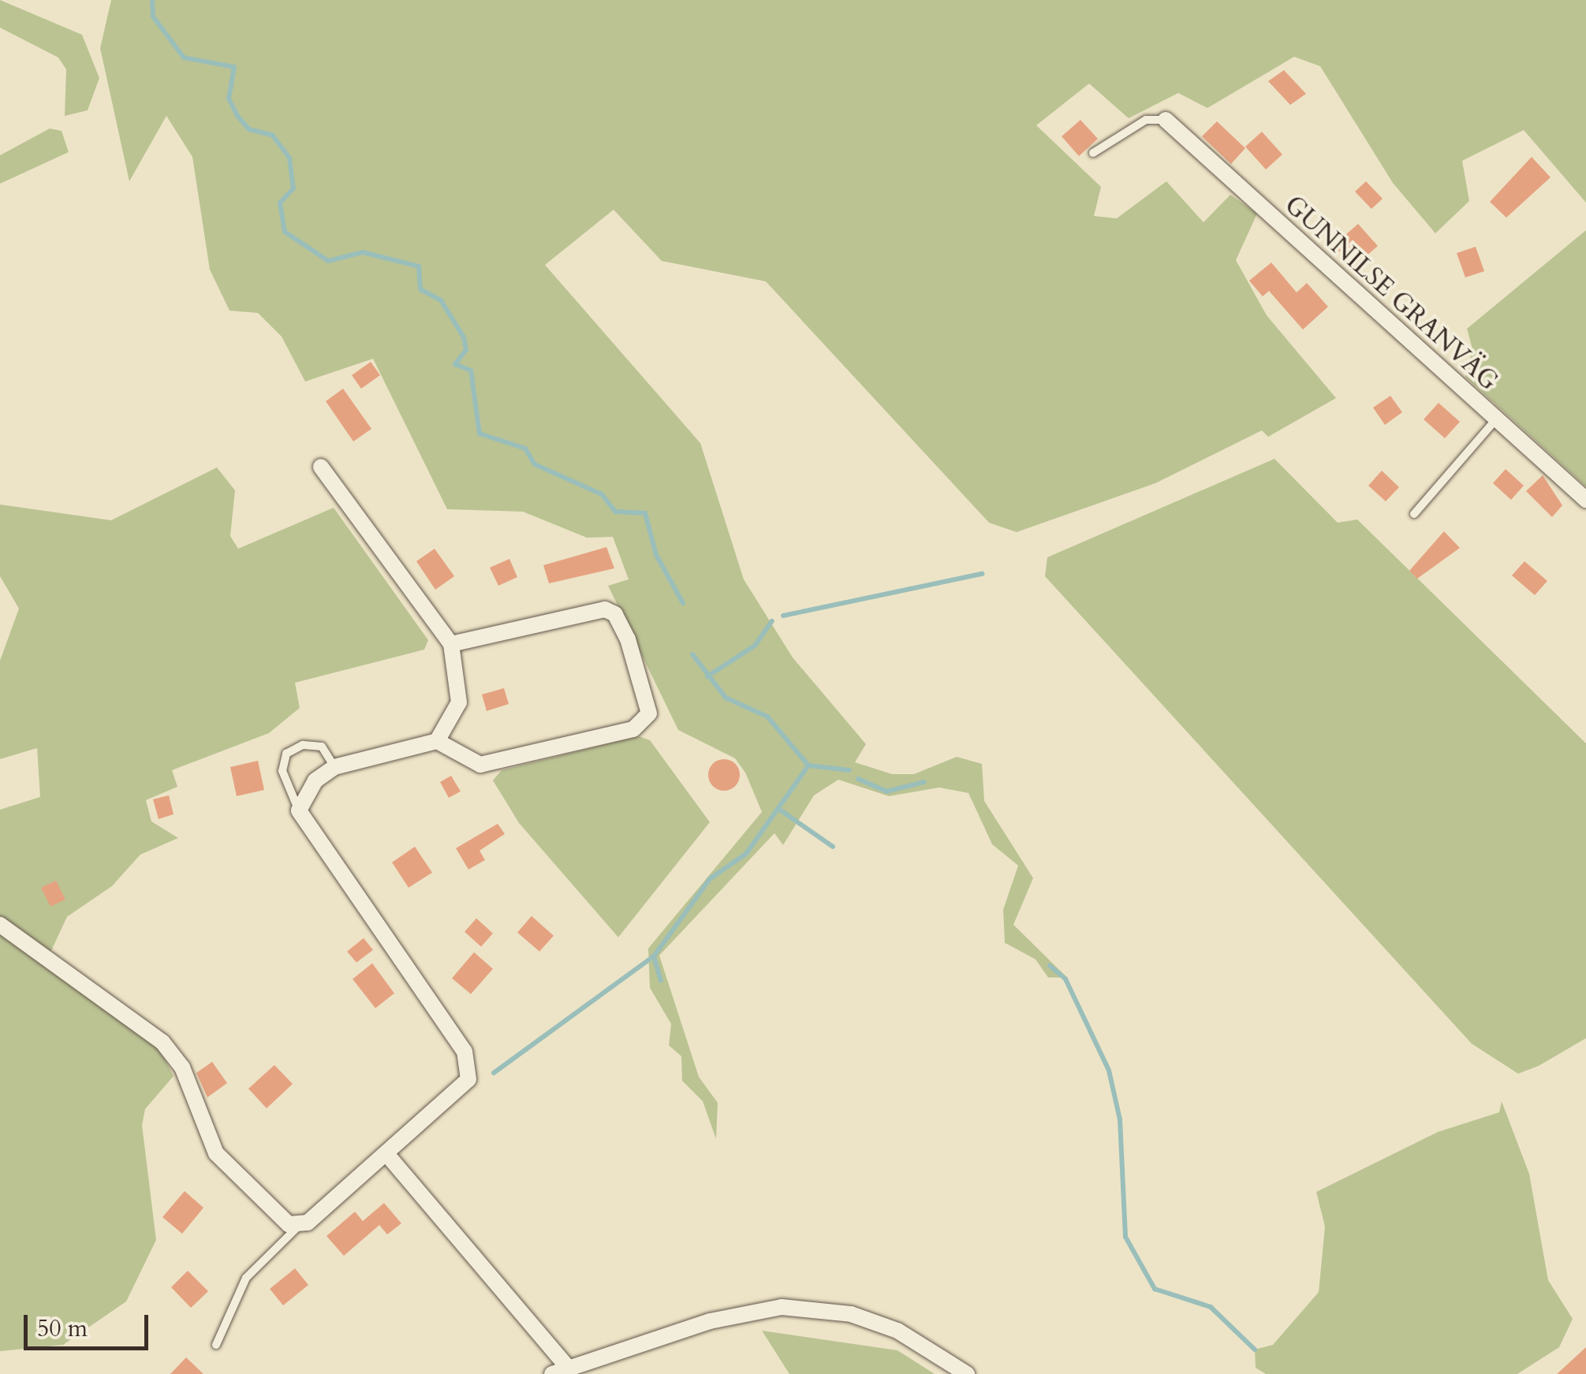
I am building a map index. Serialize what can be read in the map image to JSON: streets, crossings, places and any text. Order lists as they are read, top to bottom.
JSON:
{
  "streets": {
    "street": ["GUNNILSE GRANVÄG"]
  },
  "scale_bar": "50 m"
}
